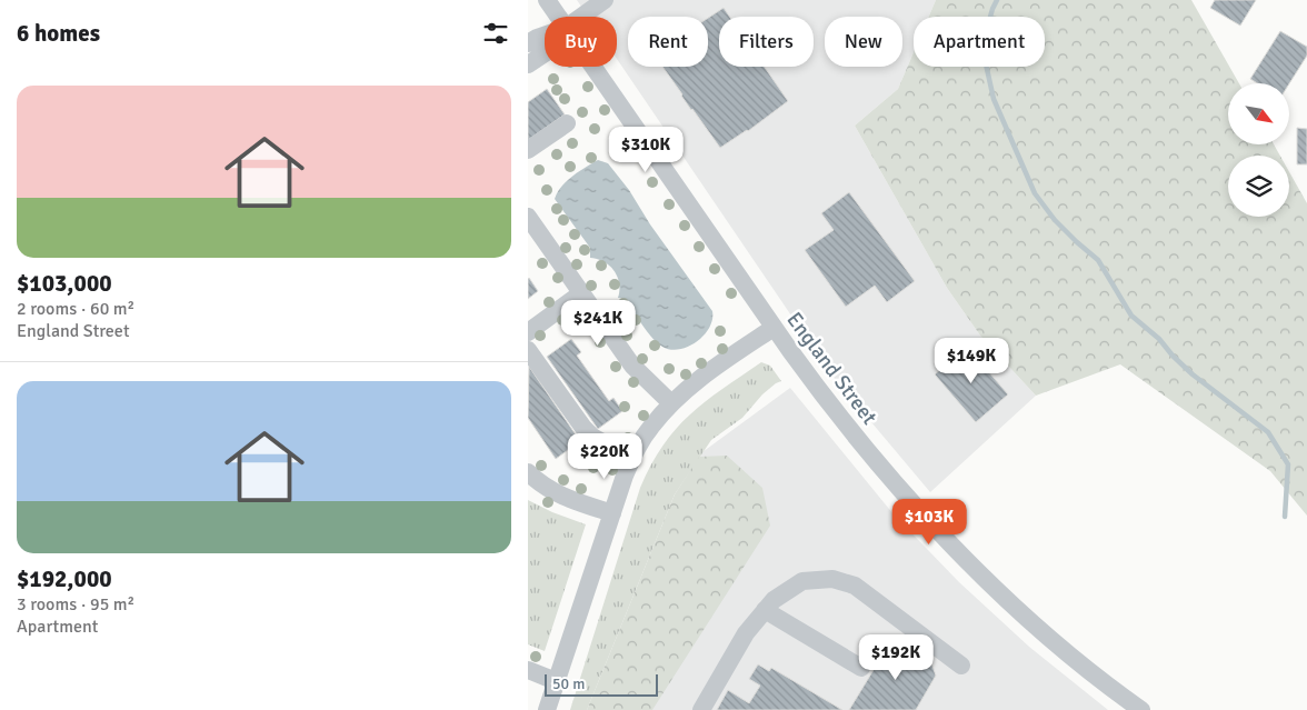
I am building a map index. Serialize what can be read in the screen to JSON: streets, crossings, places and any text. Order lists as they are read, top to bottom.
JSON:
{
  "streets": {
    "street": ["England Street"]
  },
  "scale_bar": "50 m",
  "north": "bottom right",
  "page": {
    "heading": "6 homes",
    "chip": [
      "Buy",
      "Rent",
      "Filters",
      "New",
      "Apartment"
    ],
    "list": [
      {
        "name": "$103,000",
        "note": "2 rooms · 60 m² · England Street"
      },
      {
        "name": "$192,000",
        "note": "3 rooms · 95 m² · Apartment"
      }
    ],
    "price": [
      "$310K",
      "$241K",
      "$149K",
      "$220K",
      "$103K",
      "$192K"
    ],
    "scale": "50 m"
  }
}
